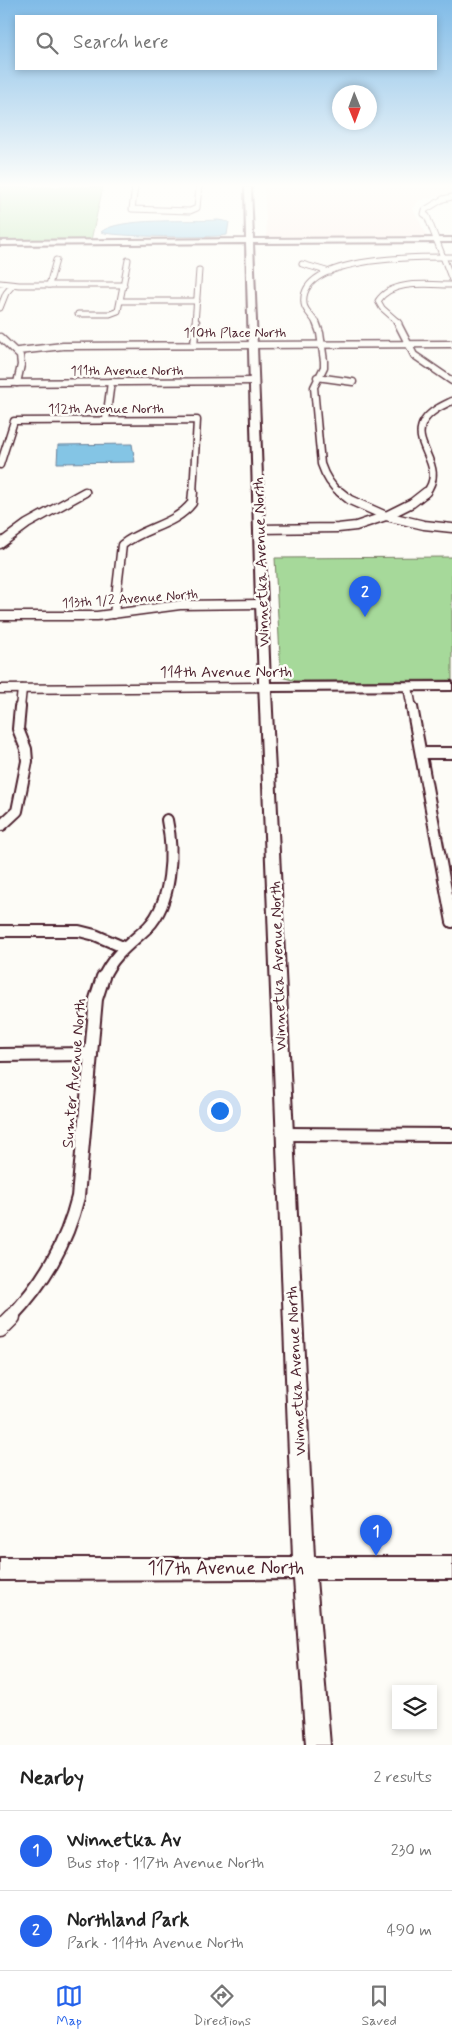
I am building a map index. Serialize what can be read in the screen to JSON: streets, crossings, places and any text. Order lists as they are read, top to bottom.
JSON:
{
  "streets": {
    "street": [
      "110th Place North",
      "111th Avenue North",
      "112th Avenue North",
      "Winnetka Avenue North",
      "113th 1/2 Avenue North",
      "114th Avenue North",
      "Sumter Avenue North",
      "117th Avenue North"
    ]
  },
  "crossings": [
    ["110th Place North", "Winnetka Avenue North"],
    ["111th Avenue North", "Winnetka Avenue North"],
    ["112th Avenue North", "113th 1/2 Avenue North"],
    ["Winnetka Avenue North", "113th 1/2 Avenue North"],
    ["Winnetka Avenue North", "114th Avenue North"],
    ["Winnetka Avenue North", "117th Avenue North"]
  ],
  "north": "bottom",
  "page": {
    "search": "Search here",
    "pins": ["2", "1"],
    "heading": ["Nearby", "2 results"],
    "list": [
      {
        "mark": "1",
        "name": "Winnetka Av",
        "note": "Bus stop · 117th Avenue North",
        "value": "230 m"
      },
      {
        "mark": "2",
        "name": "Northland Park",
        "note": "Park · 114th Avenue North",
        "value": "490 m"
      }
    ],
    "nav": ["Map", "Directions", "Saved"]
  }
}
